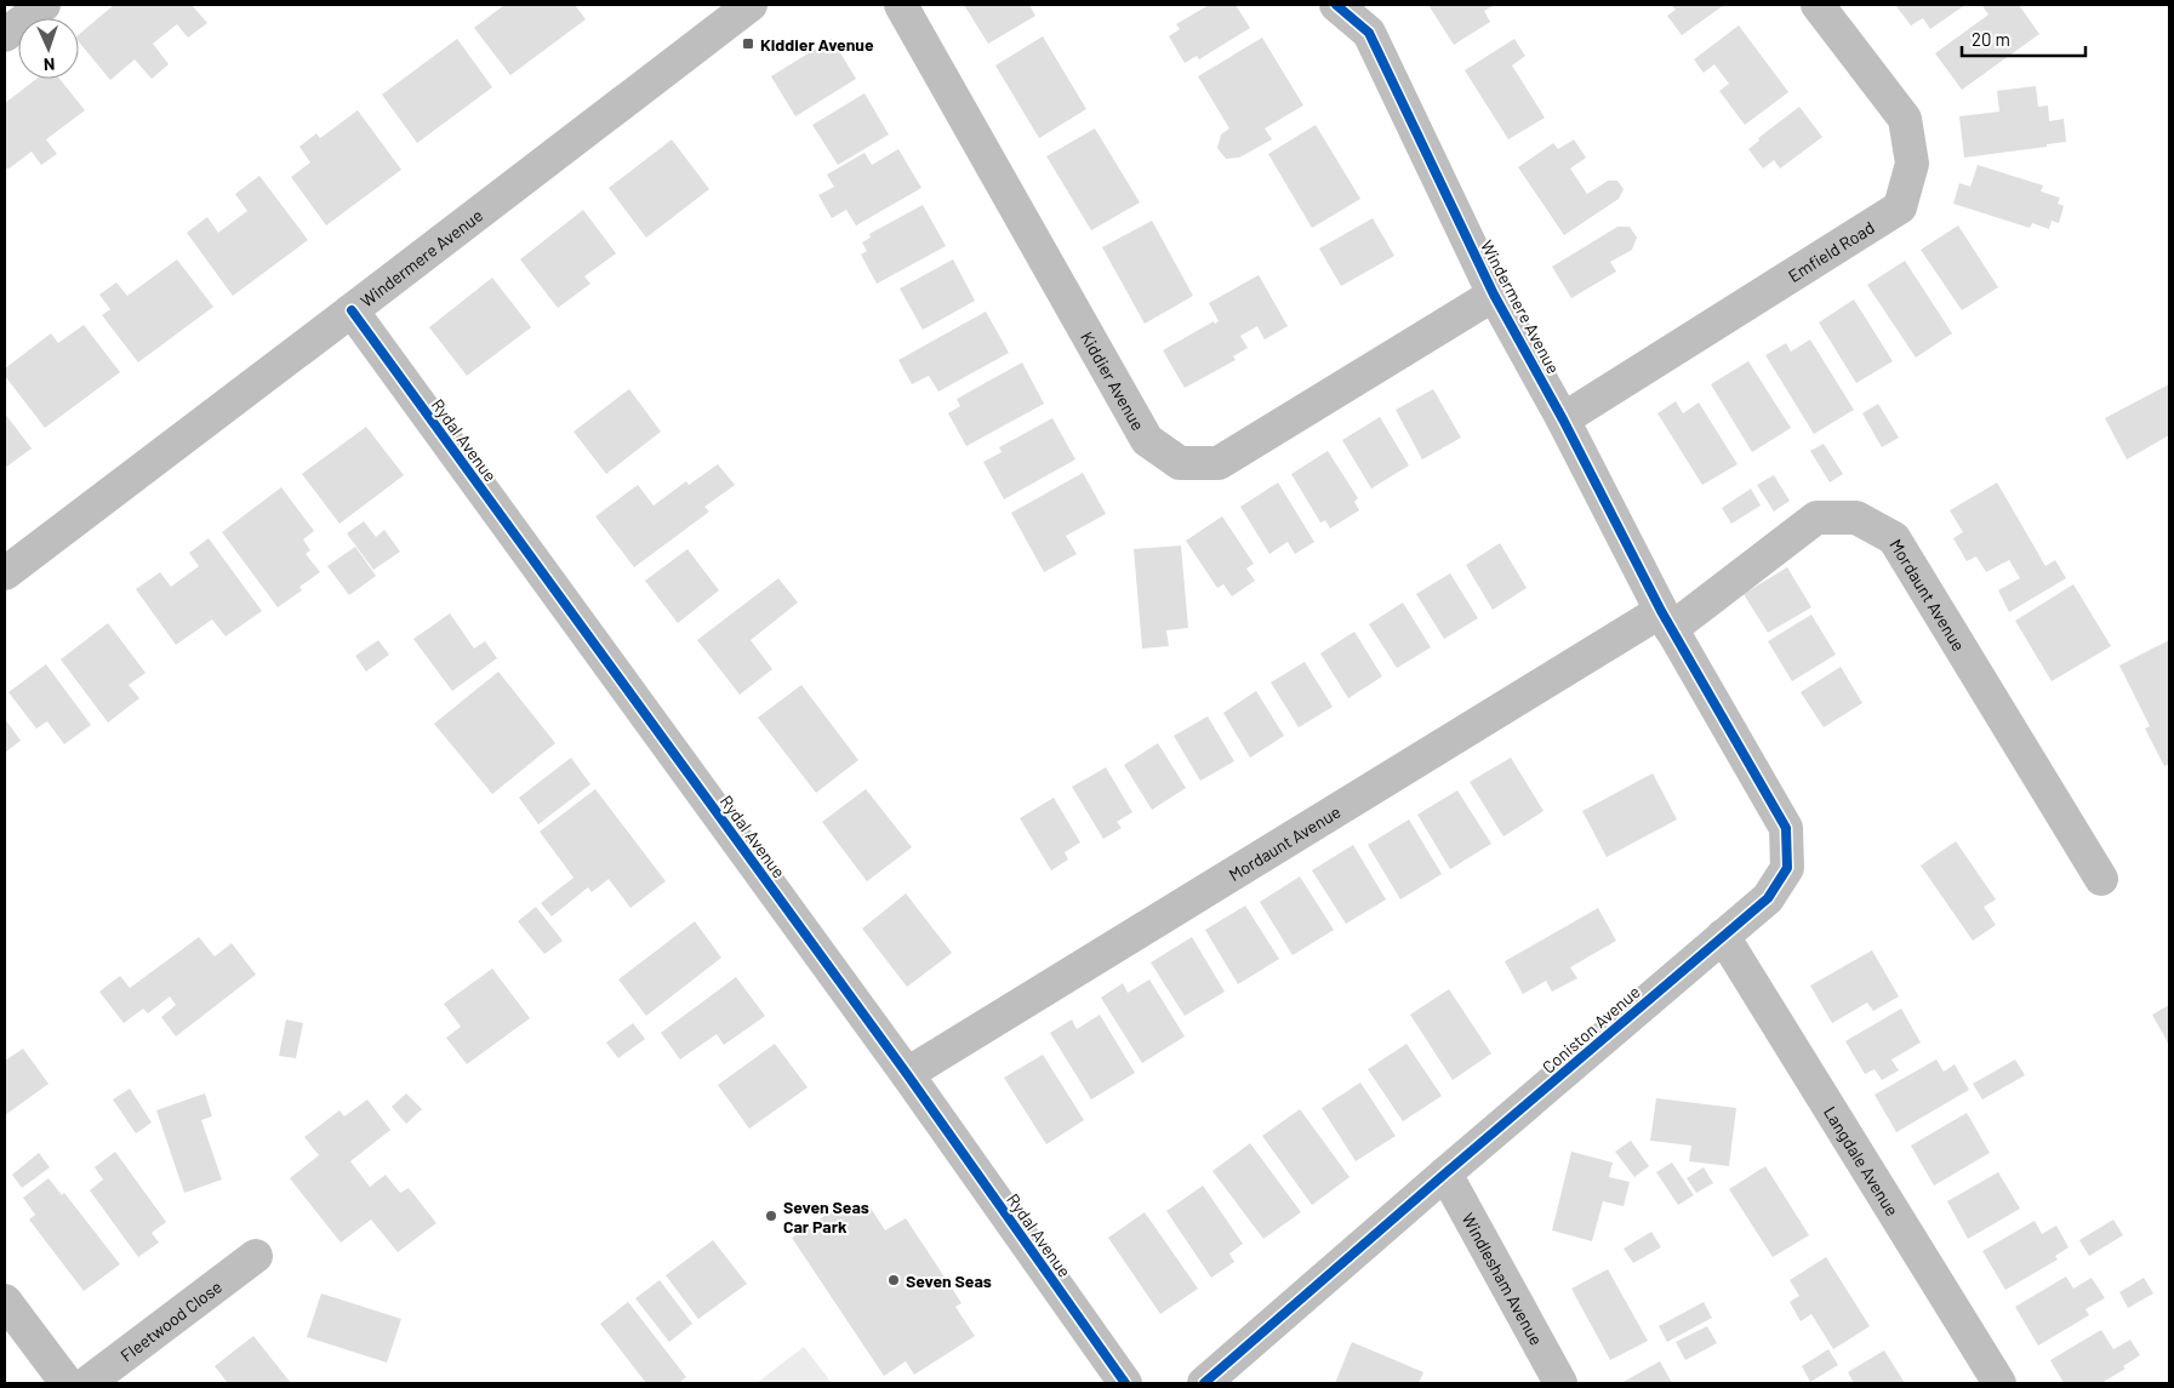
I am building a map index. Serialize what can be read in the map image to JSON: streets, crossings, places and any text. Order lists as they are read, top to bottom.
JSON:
{
  "streets": {
    "street": [
      "Emfield Road",
      "Windermere Avenue",
      "Kiddier Avenue",
      "Rydal Avenue",
      "Mordaunt Avenue",
      "Coniston Avenue",
      "Langdale Avenue",
      "Windlesham Avenue",
      "Fleetwood Close"
    ]
  },
  "crossings": [
    ["Emfield Road", "Windermere Avenue"],
    ["Windermere Avenue", "Kiddier Avenue"],
    ["Windermere Avenue", "Rydal Avenue"],
    ["Windermere Avenue", "Mordaunt Avenue"],
    ["Windermere Avenue", "Coniston Avenue"],
    ["Rydal Avenue", "Mordaunt Avenue"],
    ["Mordaunt Avenue", "Coniston Avenue"],
    ["Coniston Avenue", "Langdale Avenue"],
    ["Coniston Avenue", "Windlesham Avenue"]
  ],
  "places": {
    "transit": ["Kiddier Avenue"],
    "other": ["Seven Seas Car Park", "Seven Seas"]
  },
  "scale_bar": "20 m",
  "north": "bottom"
}
